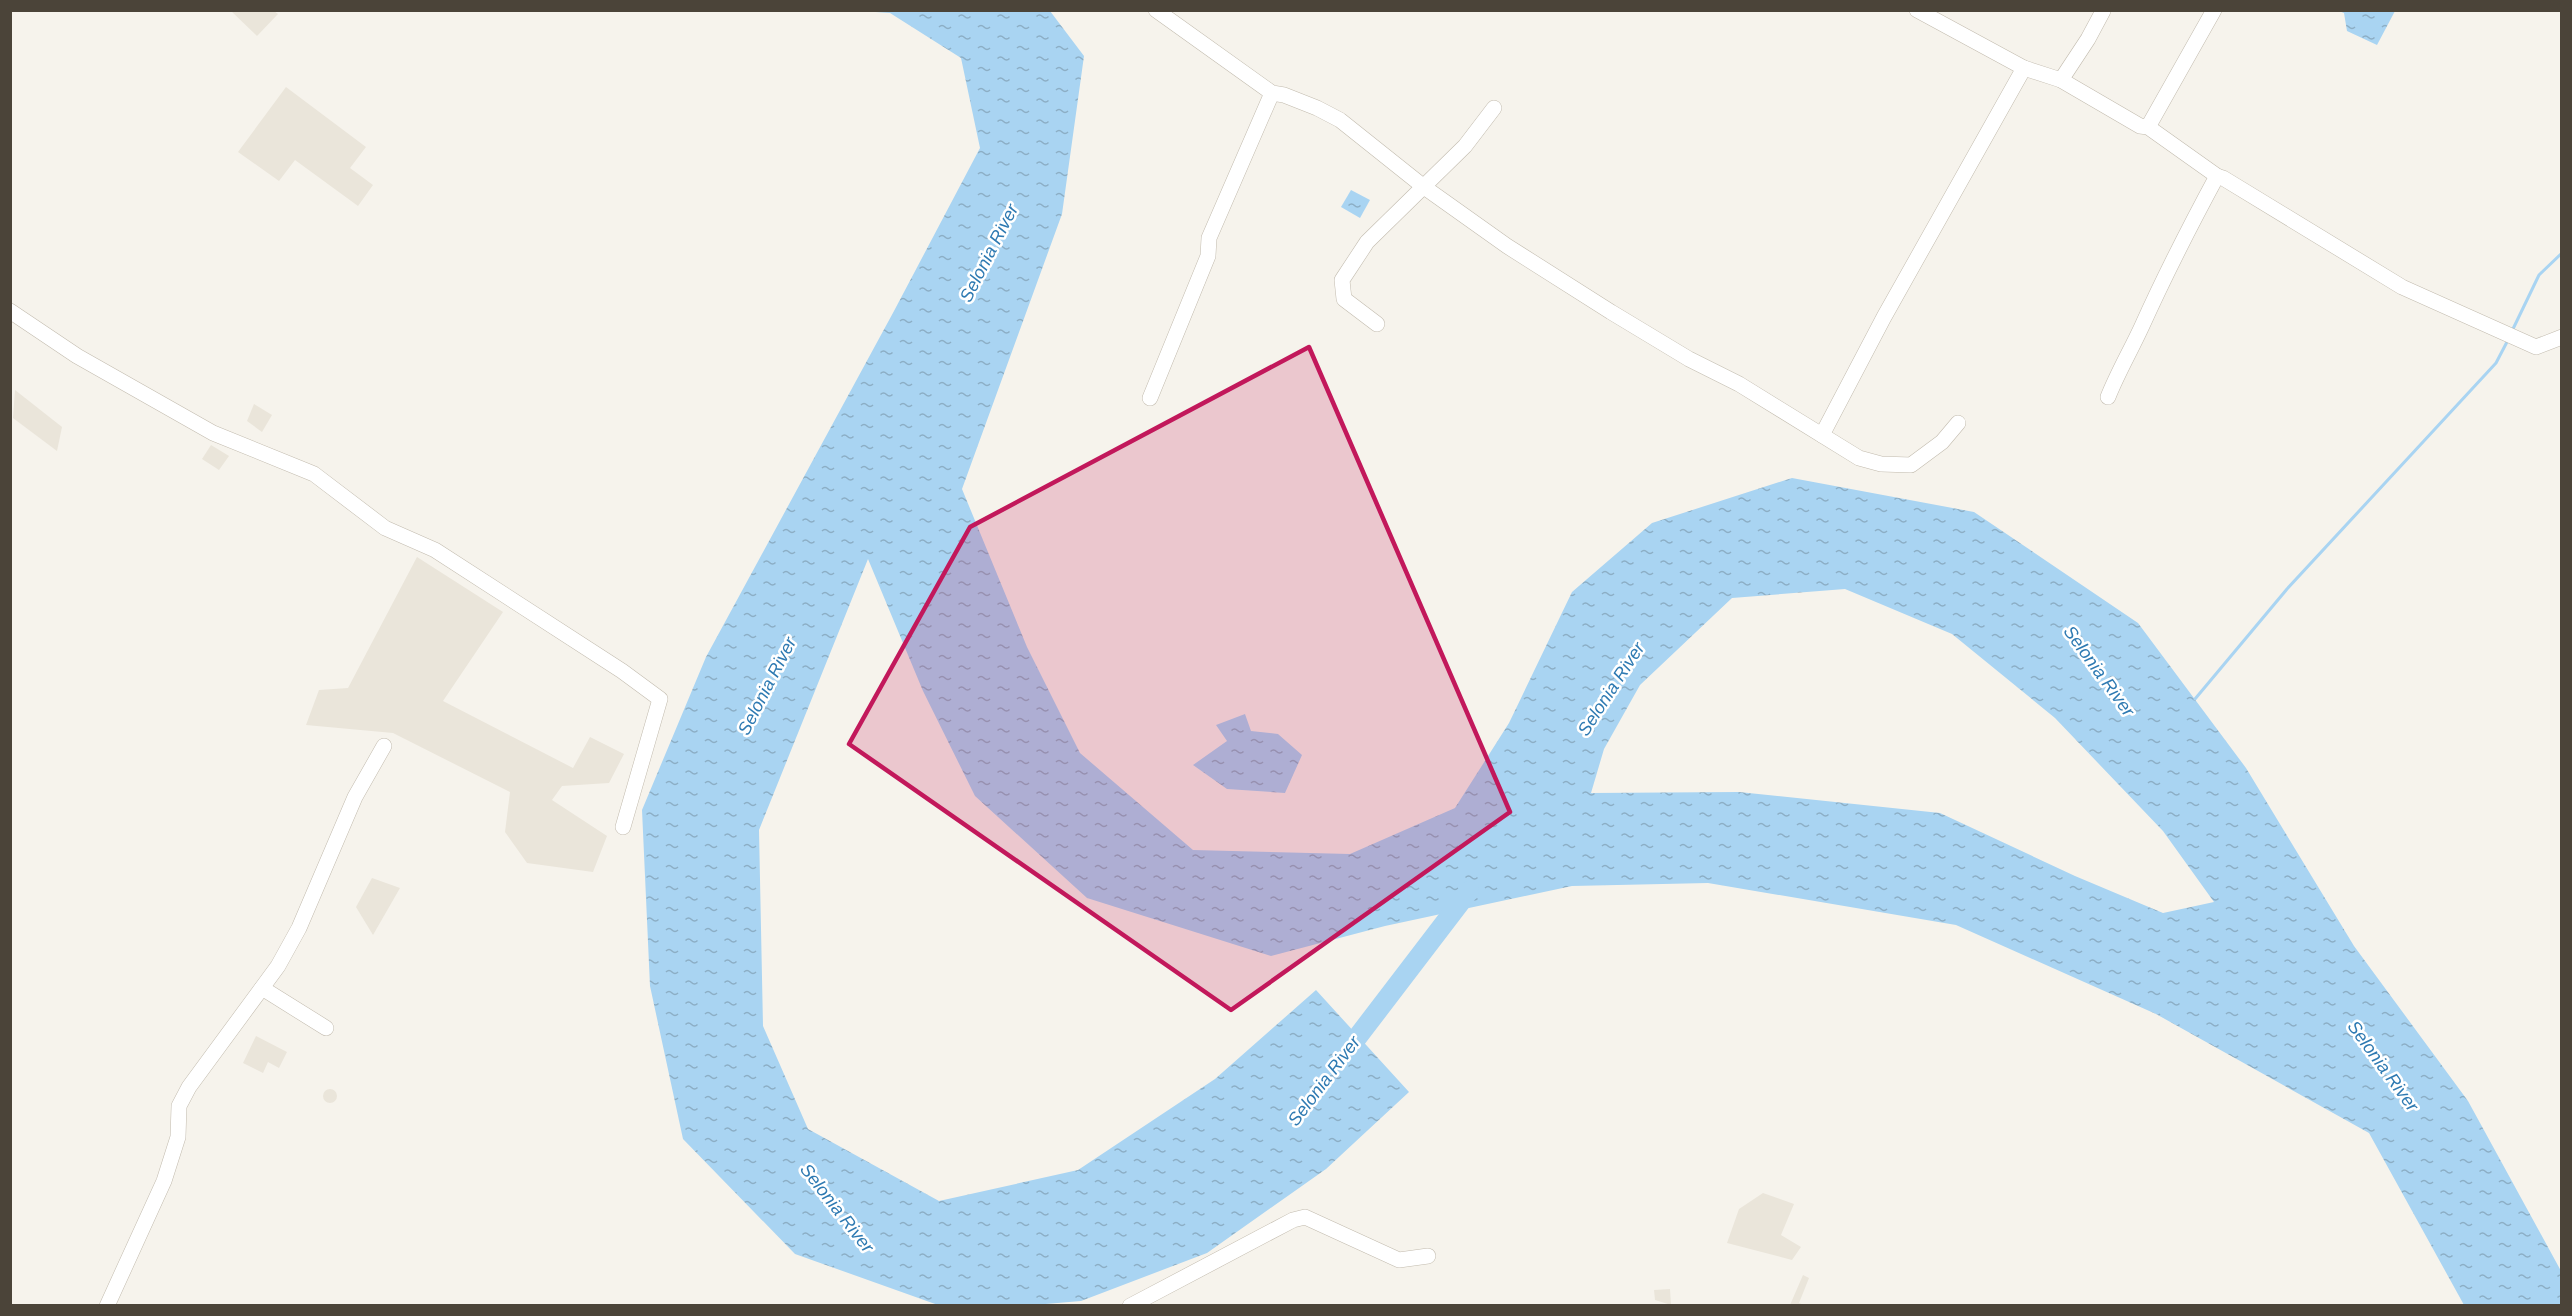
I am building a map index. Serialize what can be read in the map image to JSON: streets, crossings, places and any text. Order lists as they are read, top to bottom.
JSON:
{
  "water": ["Selonia River"]
}
